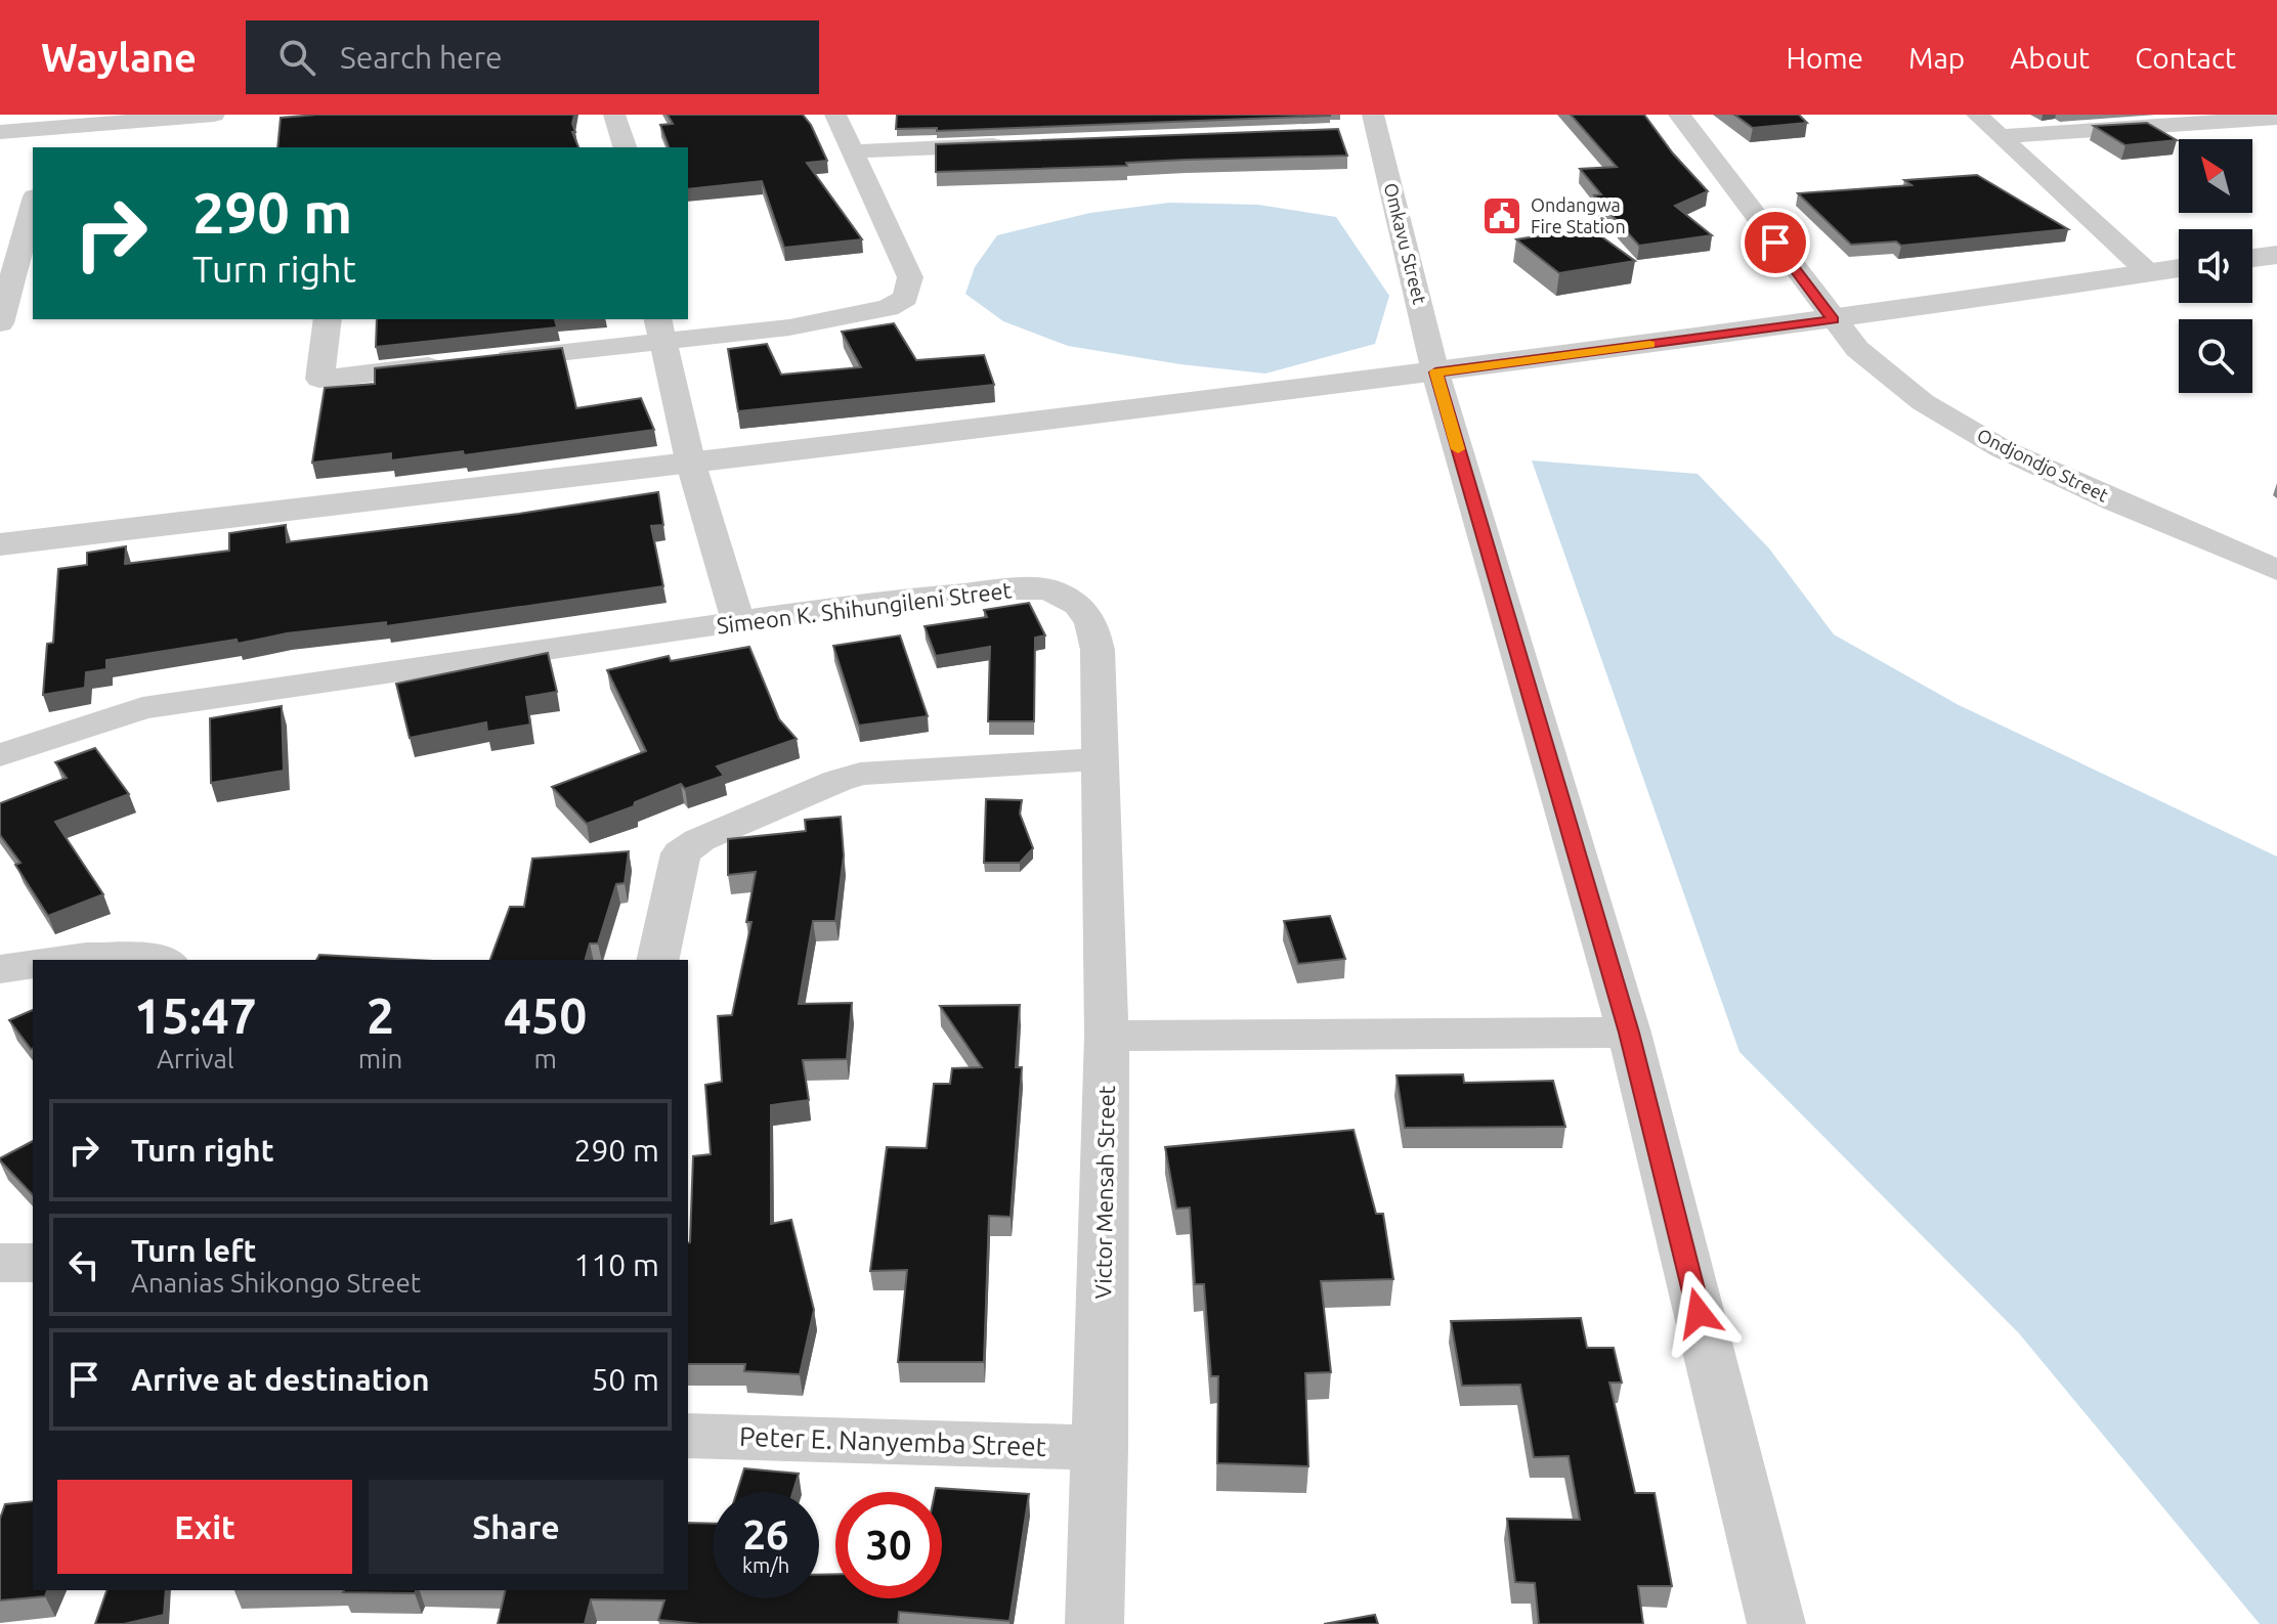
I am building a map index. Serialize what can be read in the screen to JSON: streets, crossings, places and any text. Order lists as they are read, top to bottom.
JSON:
{
  "streets": {
    "street": [
      "Omkavu Street",
      "Ondjondjo Street",
      "Simeon K. Shihungileni Street",
      "Victor Mensah Street",
      "Peter E. Nanyemba Street"
    ]
  },
  "crossings": [
    ["Simeon K. Shihungileni Street", "Victor Mensah Street"],
    ["Victor Mensah Street", "Peter E. Nanyemba Street"]
  ],
  "places": {
    "public building": ["Ondangwa Fire Station"]
  },
  "north": "top left",
  "page": {
    "header": "Waylane",
    "search": "Search here",
    "nav": [
      "Home",
      "Map",
      "About",
      "Contact"
    ],
    "turn": ["290 m", "Turn right"],
    "eta": [
      "15:47",
      "Arrival",
      "2",
      "min",
      "450",
      "m"
    ],
    "list": [
      {
        "name": "Turn right",
        "value": "290 m"
      },
      {
        "name": "Turn left",
        "note": "Ananias Shikongo Street",
        "value": "110 m"
      },
      {
        "name": "Arrive at destination",
        "value": "50 m"
      }
    ],
    "buttons": ["Exit", "Share"],
    "speed": "26 km/h",
    "limit": "30"
  }
}
